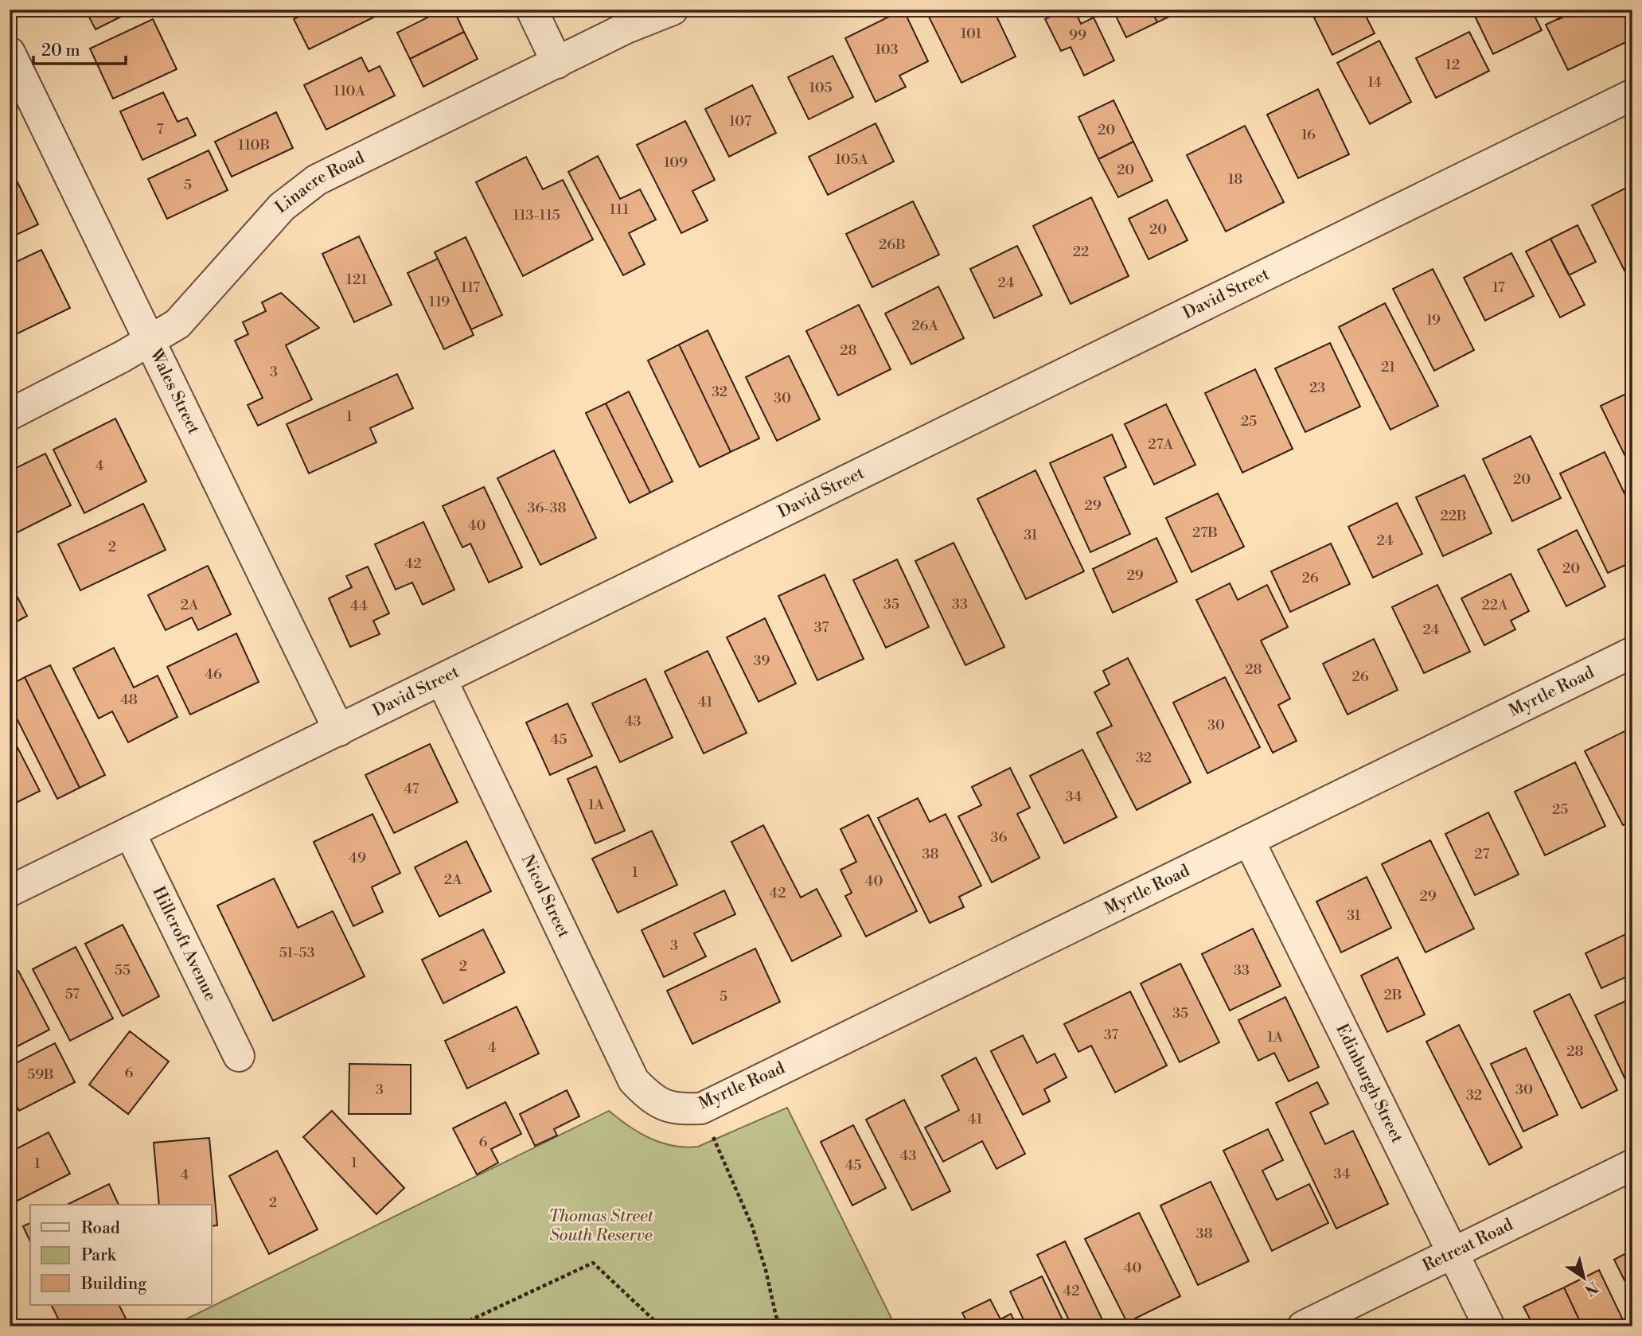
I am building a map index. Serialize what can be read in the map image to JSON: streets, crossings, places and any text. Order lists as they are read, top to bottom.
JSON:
{
  "streets": {
    "street": [
      "Linacre Road",
      "David Street",
      "Wales Street",
      "Myrtle Road",
      "Nicol Street",
      "Hillcroft Avenue",
      "Edinburgh Street",
      "Retreat Road"
    ]
  },
  "crossings": [
    ["Linacre Road", "Wales Street"],
    ["David Street", "Wales Street"],
    ["David Street", "Nicol Street"],
    ["David Street", "Hillcroft Avenue"],
    ["Myrtle Road", "Nicol Street"],
    ["Myrtle Road", "Edinburgh Street"],
    ["Edinburgh Street", "Retreat Road"]
  ],
  "parks": ["Thomas Street South Reserve"],
  "house_numbers": [
    "101",
    "99",
    "103",
    "12",
    "14",
    "105",
    "110A",
    "107",
    "7",
    "20",
    "16",
    "110B",
    "105A",
    "109",
    "20",
    "18",
    "5",
    "111",
    "113-115",
    "20",
    "26B",
    "22",
    "121",
    "24",
    "117",
    "17",
    "119",
    "19",
    "26A",
    "28",
    "21",
    "3",
    "23",
    "32",
    "30",
    "1",
    "25",
    "27A",
    "4",
    "20",
    "29",
    "36-38",
    "22B",
    "40",
    "27B",
    "31",
    "24",
    "2",
    "42",
    "20",
    "29",
    "26",
    "35",
    "33",
    "2A",
    "22A",
    "44",
    "37",
    "24",
    "39",
    "28",
    "46",
    "26",
    "48",
    "41",
    "43",
    "30",
    "45",
    "32",
    "47",
    "34",
    "1A",
    "25",
    "36",
    "38",
    "27",
    "49",
    "1",
    "2A",
    "40",
    "42",
    "29",
    "31",
    "3",
    "51-53",
    "2",
    "55",
    "33",
    "57",
    "2B",
    "5",
    "35",
    "37",
    "1A",
    "4",
    "28",
    "6",
    "59B",
    "3",
    "30",
    "32",
    "41",
    "6",
    "43",
    "1",
    "1",
    "45",
    "34",
    "4",
    "2",
    "38",
    "40",
    "42"
  ],
  "legend": ["Road", "Park", "Building"],
  "scale_bar": "20 m",
  "north": "bottom right"
}
